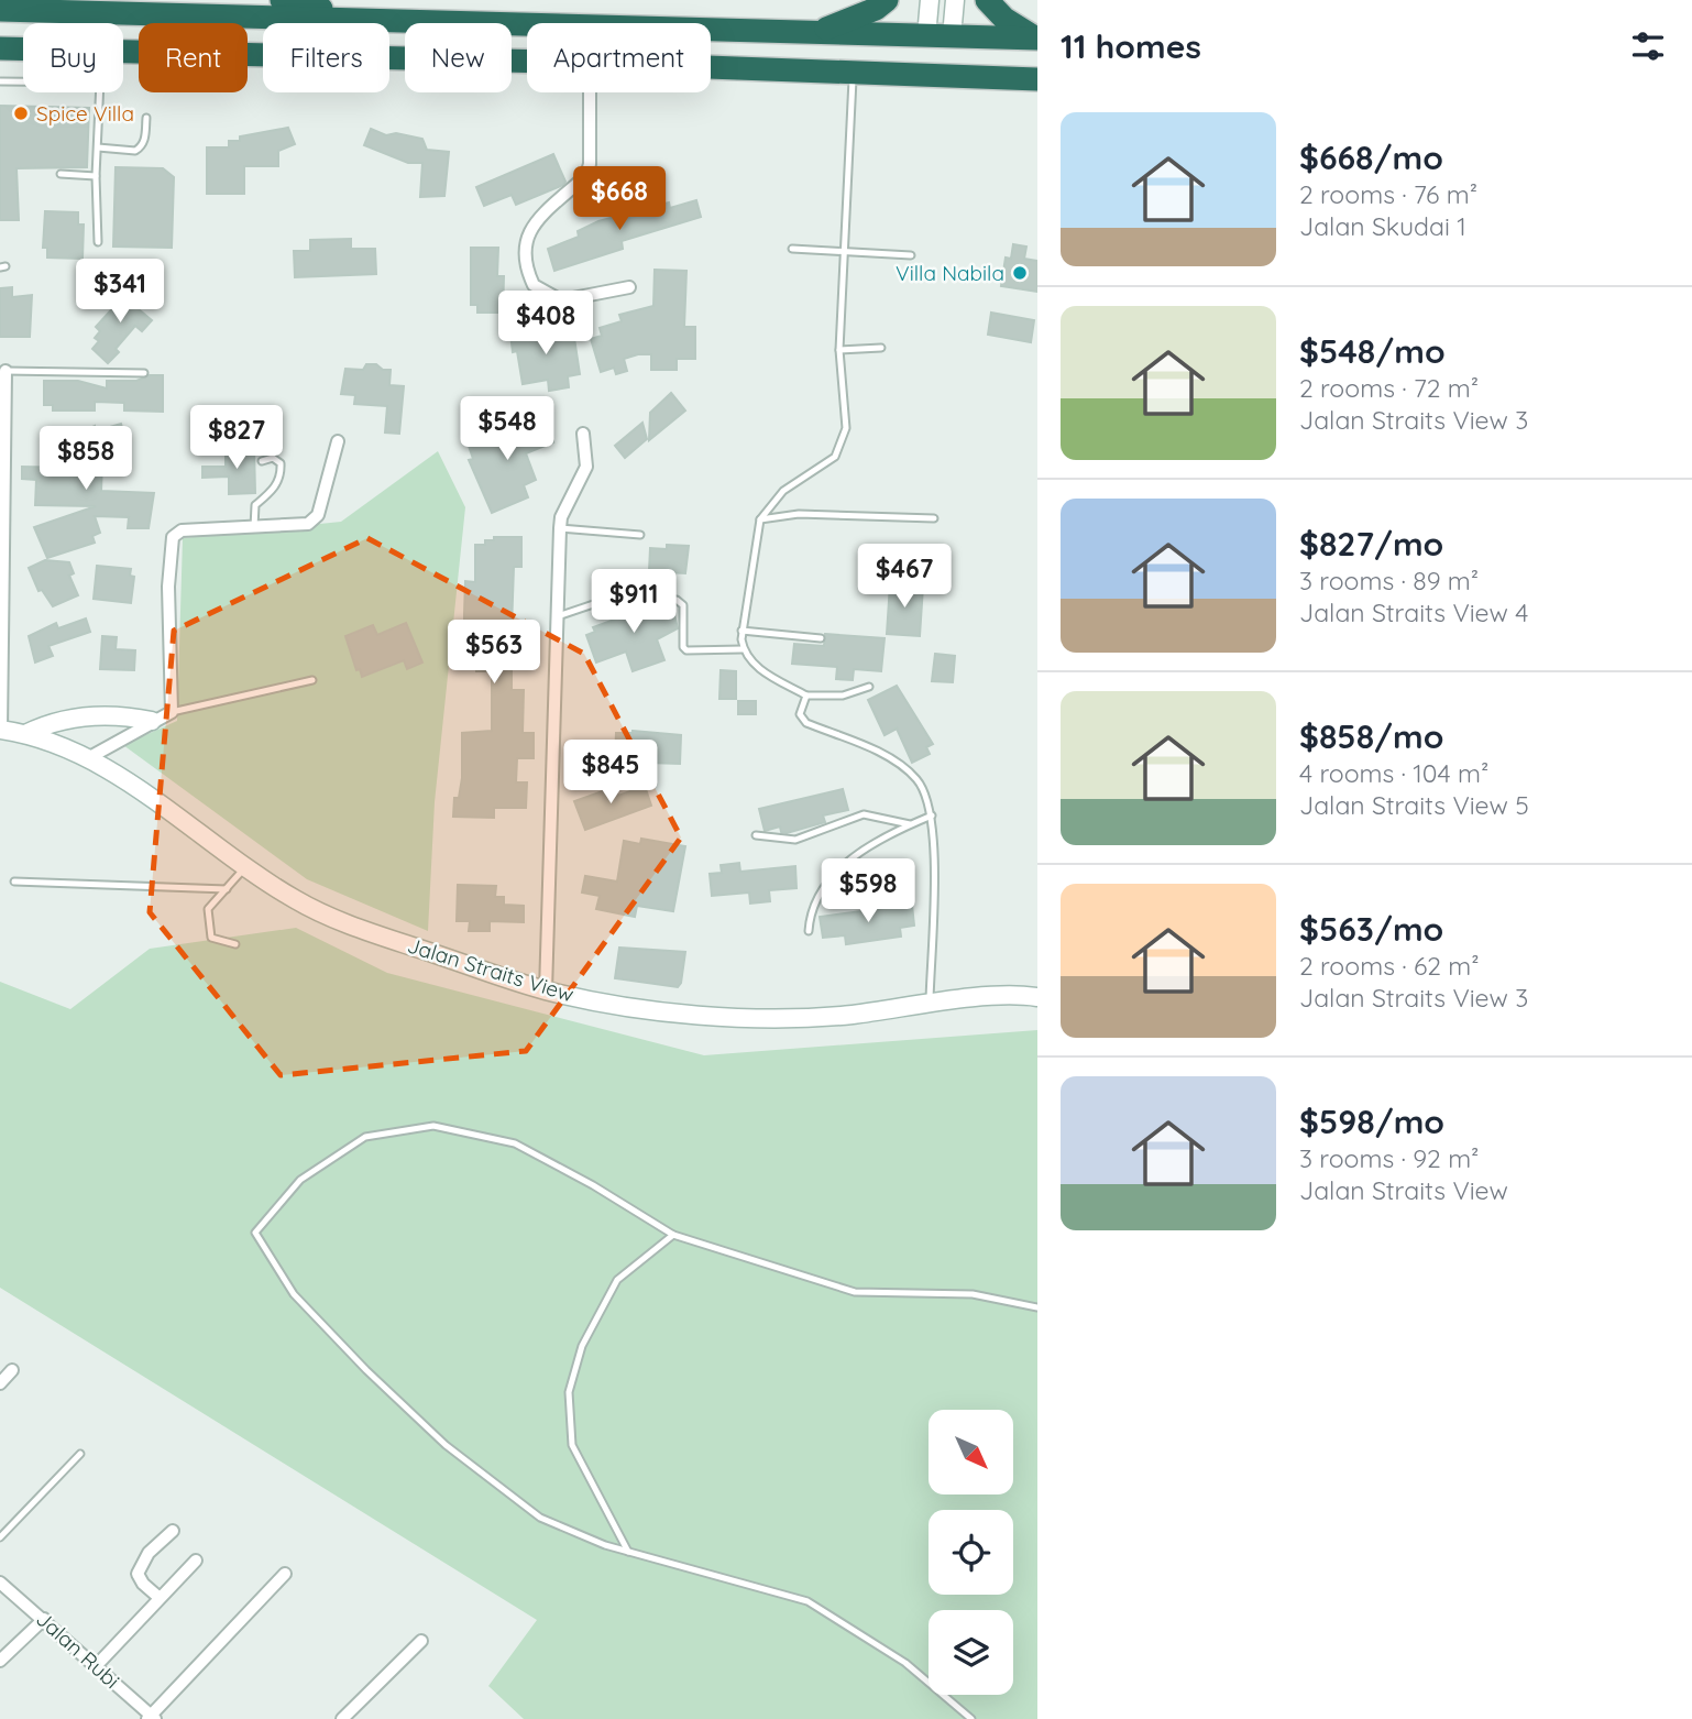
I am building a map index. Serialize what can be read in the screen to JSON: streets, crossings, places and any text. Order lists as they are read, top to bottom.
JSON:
{
  "streets": {
    "street": ["Jalan Straits View", "Jalan Rubi"]
  },
  "places": ["Spice Villa", "Villa Nabila"],
  "north": "bottom right",
  "page": {
    "heading": "11 homes",
    "chip": [
      "Buy",
      "Rent",
      "Filters",
      "New",
      "Apartment"
    ],
    "list": [
      {
        "name": "$668/mo",
        "note": "2 rooms · 76 m² · Jalan Skudai 1"
      },
      {
        "name": "$548/mo",
        "note": "2 rooms · 72 m² · Jalan Straits View 3"
      },
      {
        "name": "$827/mo",
        "note": "3 rooms · 89 m² · Jalan Straits View 4"
      },
      {
        "name": "$858/mo",
        "note": "4 rooms · 104 m² · Jalan Straits View 5"
      },
      {
        "name": "$563/mo",
        "note": "2 rooms · 62 m² · Jalan Straits View 3"
      },
      {
        "name": "$598/mo",
        "note": "3 rooms · 92 m² · Jalan Straits View"
      }
    ],
    "price": [
      "$668",
      "$341",
      "$408",
      "$548",
      "$827",
      "$858",
      "$467",
      "$911",
      "$563",
      "$845",
      "$598"
    ]
  }
}
